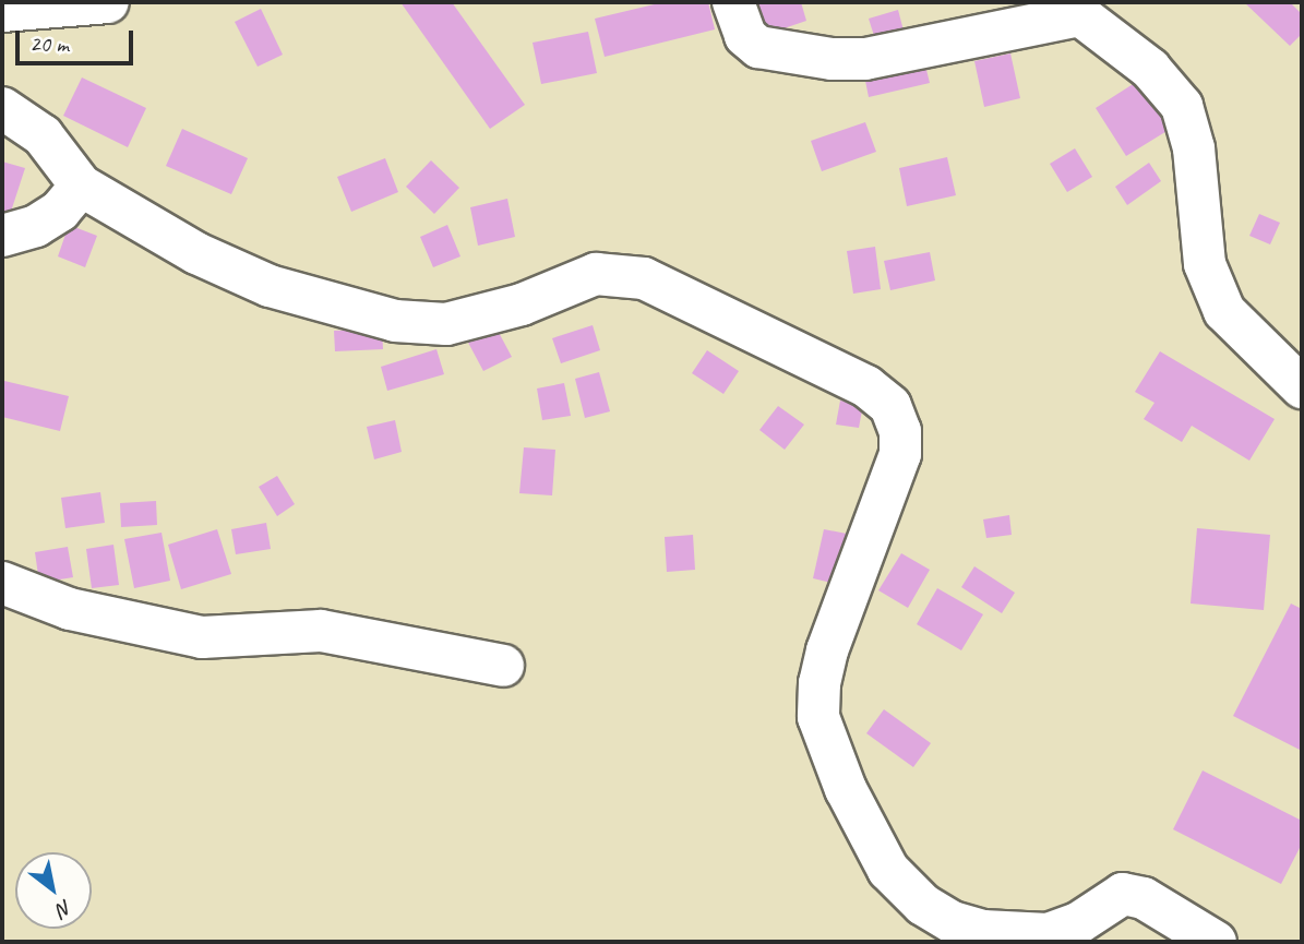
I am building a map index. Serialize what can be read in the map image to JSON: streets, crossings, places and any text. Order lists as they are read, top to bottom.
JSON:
{
  "scale_bar": "20 m",
  "north": "bottom right"
}
